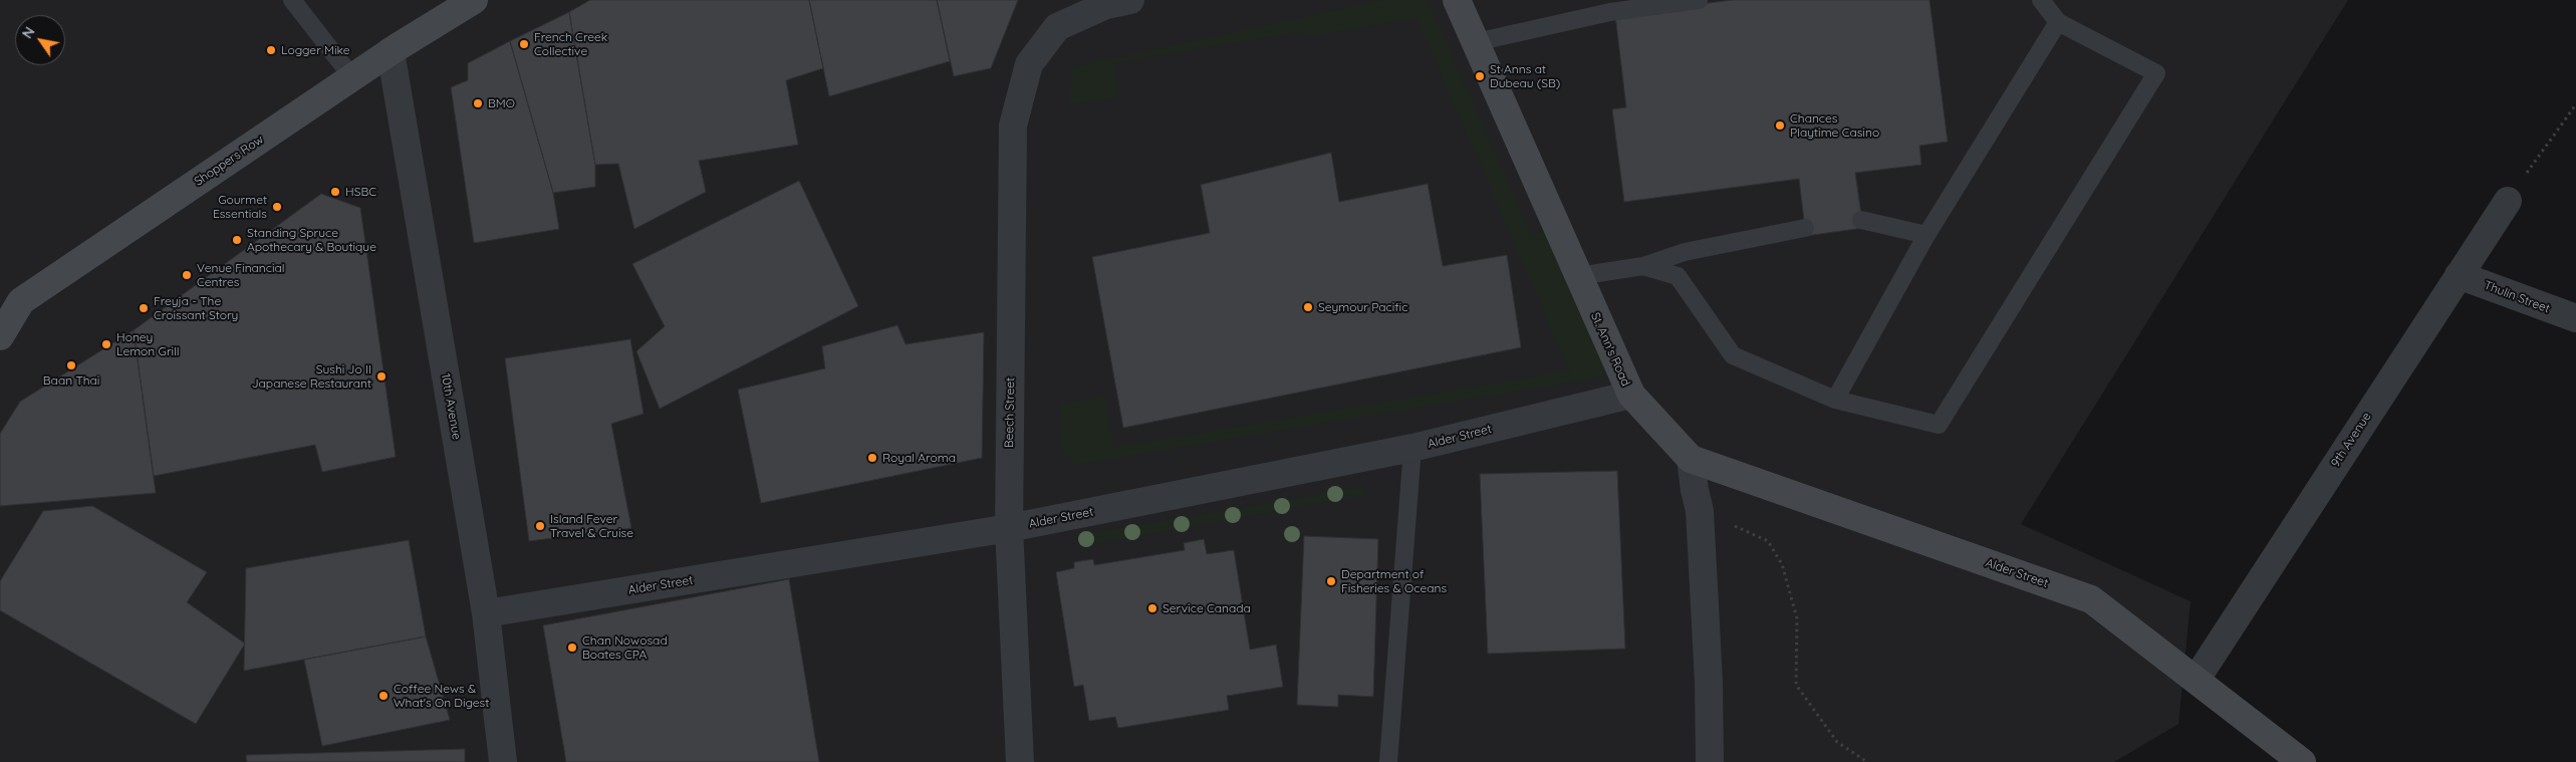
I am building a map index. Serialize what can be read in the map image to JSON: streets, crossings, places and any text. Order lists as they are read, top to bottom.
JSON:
{
  "streets": {
    "street": [
      "Shoppers Row",
      "Thulin Street",
      "St. Ann's Road",
      "10th Avenue",
      "Beech Street",
      "Alder Street",
      "9th Avenue"
    ]
  },
  "crossings": [
    ["Shoppers Row", "10th Avenue"],
    ["Thulin Street", "9th Avenue"],
    ["St. Ann's Road", "Alder Street"],
    ["10th Avenue", "Alder Street"],
    ["Beech Street", "Alder Street"],
    ["Alder Street", "9th Avenue"]
  ],
  "places": [
    "French Creek Collective",
    "Logger Mike",
    "St Anns at Dubeau (SB)",
    "BMO",
    "Chances Playtime Casino",
    "HSBC",
    "Gourmet Essentials",
    "Standing Spruce Apothecary & Boutique",
    "Venue Financial Centres",
    "Seymour Pacific",
    "Freyja - The Croissant Story",
    "Honey Lemon Grill",
    "Baan Thai",
    "Sushi Jo II Japanese Restaurant",
    "Royal Aroma",
    "Island Fever Travel & Cruise",
    "Department of Fisheries & Oceans",
    "Service Canada",
    "Chan Nowosad Boates CPA",
    "Coffee News & What's On Digest"
  ],
  "north": "top left"
}
